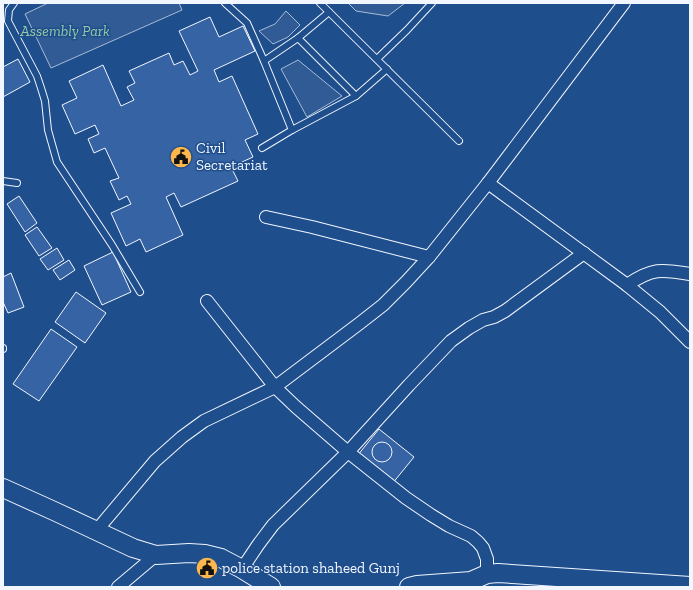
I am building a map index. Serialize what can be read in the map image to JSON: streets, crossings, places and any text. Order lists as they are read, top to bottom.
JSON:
{
  "parks": ["Assembly Park"],
  "places": {
    "public building": ["Civil Secretariat", "police station shaheed Gunj"]
  }
}
